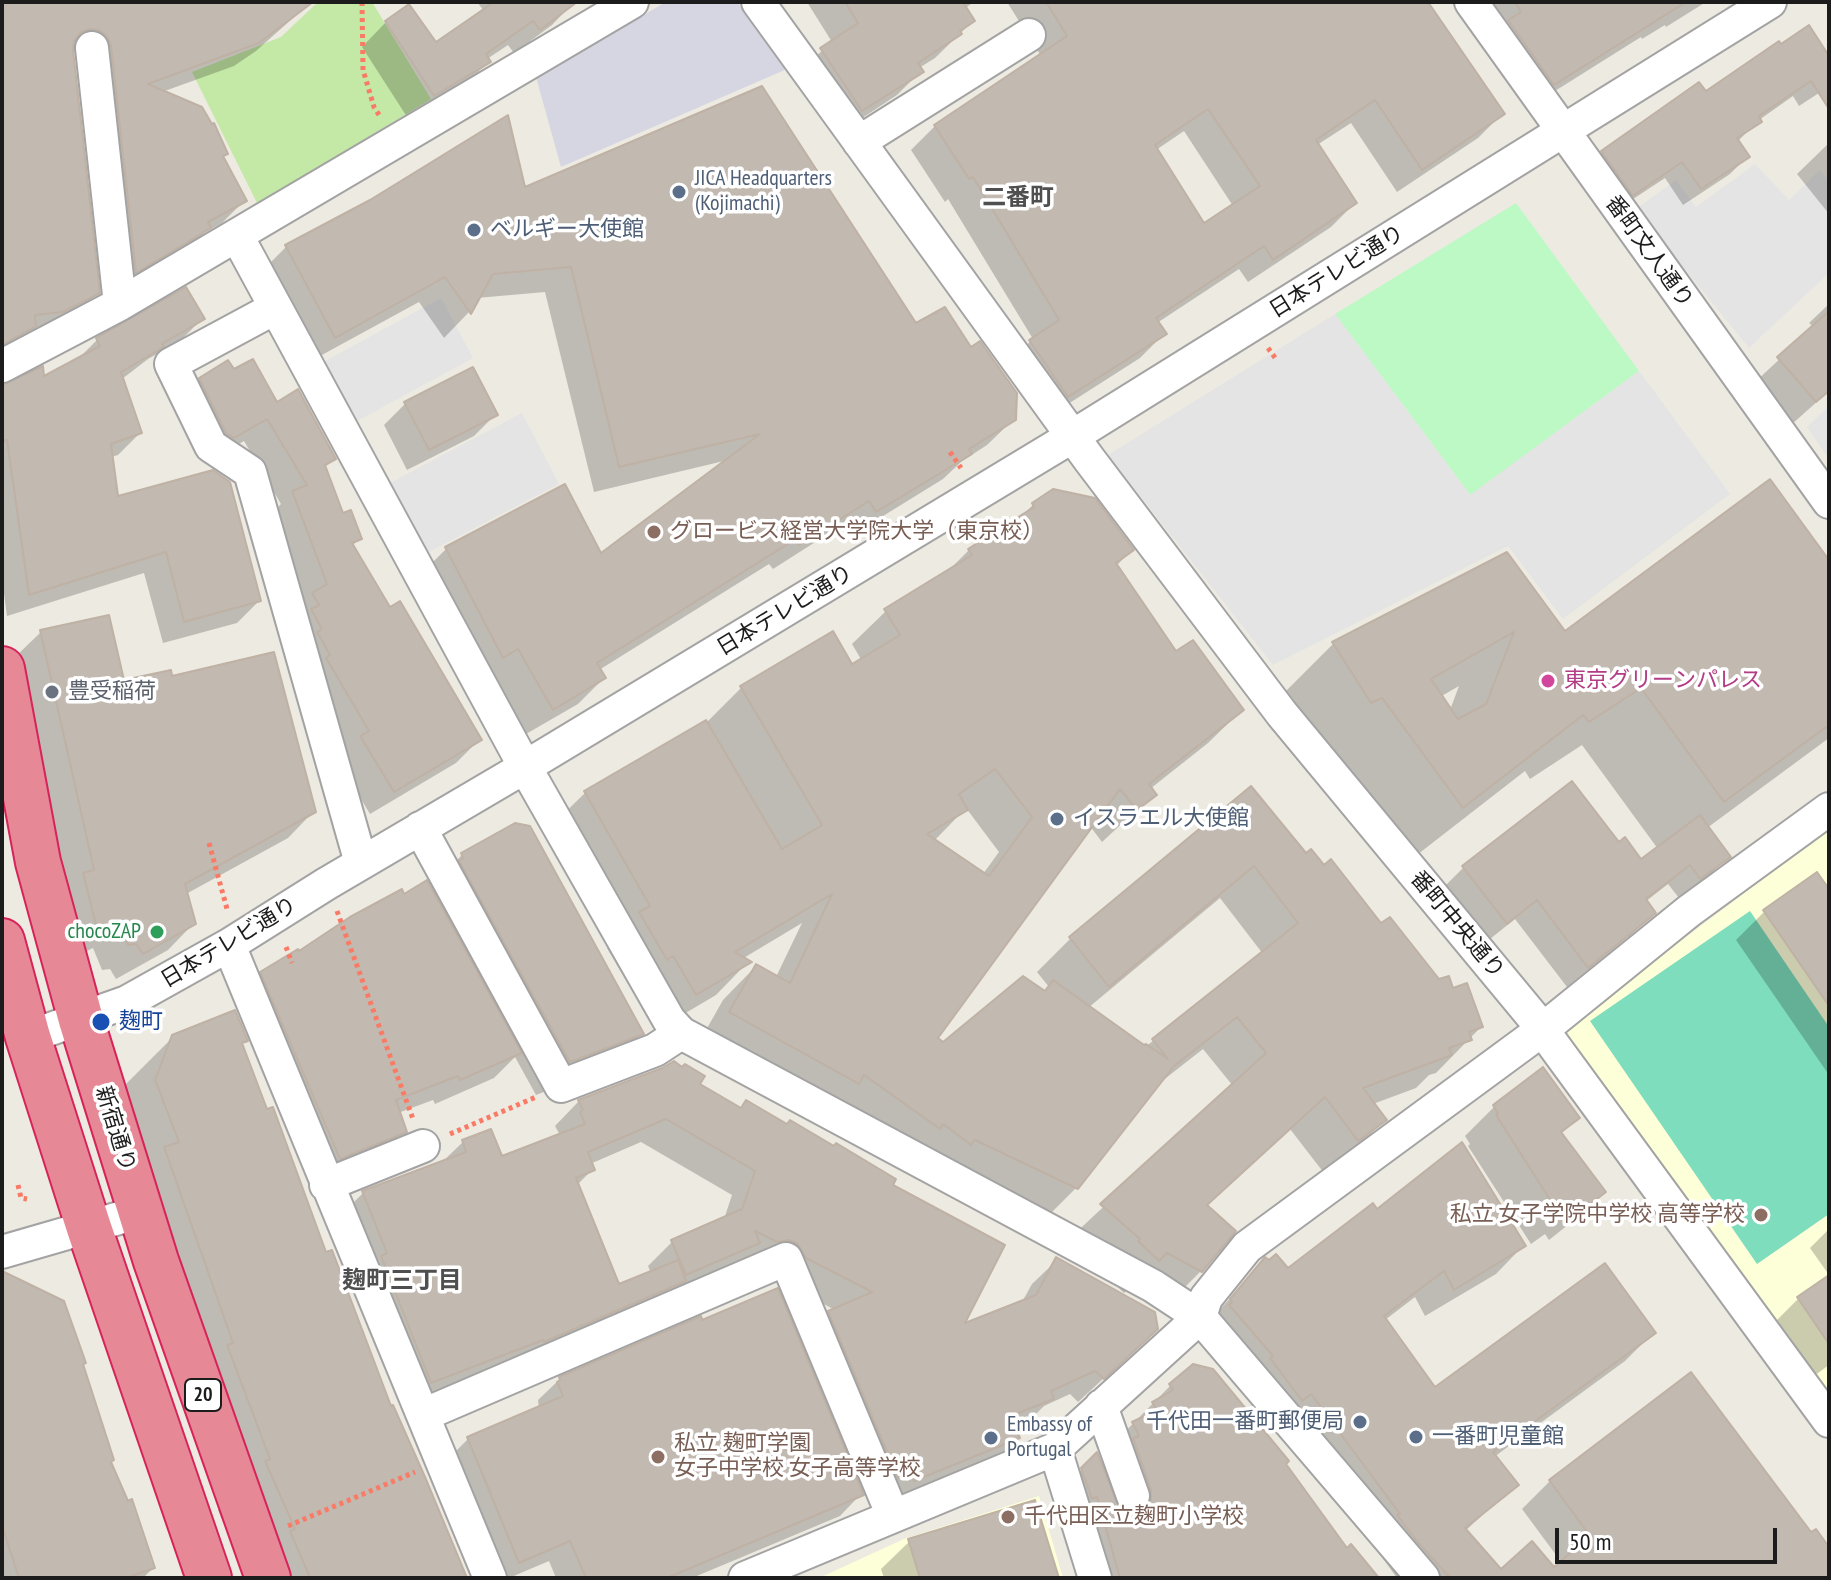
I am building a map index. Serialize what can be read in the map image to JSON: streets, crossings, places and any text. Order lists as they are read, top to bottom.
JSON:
{
  "streets": {
    "highway": ["新宿通り", "20"],
    "street": ["番町文人通り", "日本テレビ通り", "番町中央通り"]
  },
  "crossings": [
    ["番町文人通り", "日本テレビ通り"],
    ["日本テレビ通り", "番町中央通り"],
    ["日本テレビ通り", "新宿通り"],
    ["日本テレビ通り", "20"]
  ],
  "districts": ["二番町", "麹町三丁目"],
  "places": [
    "JICA Headquarters (Kojimachi)",
    "ベルギー大使館",
    "グロービス経営大学院大学（東京校）",
    "東京グリーンパレス",
    "豊受稲荷",
    "イスラエル大使館",
    "chocoZAP",
    "麹町",
    "私立 女子学院中学校 高等学校",
    "千代田一番町郵便局",
    "一番町児童館",
    "Embassy of Portugal",
    "私立 麹町学園 女子中学校 女子高等学校",
    "千代田区立麹町小学校"
  ],
  "scale_bar": "50 m"
}
